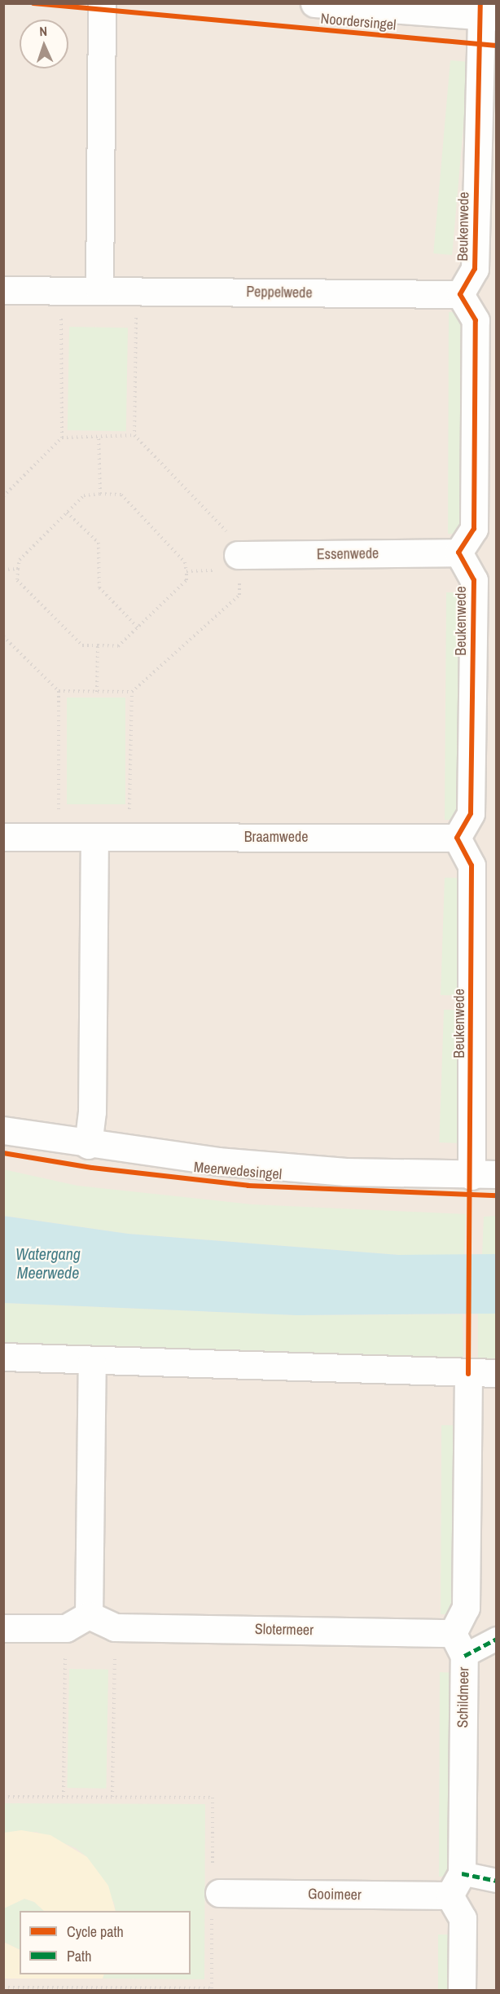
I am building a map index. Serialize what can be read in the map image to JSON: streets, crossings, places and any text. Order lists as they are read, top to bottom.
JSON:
{
  "streets": {
    "street": [
      "Noordersingel",
      "Beukenwede",
      "Peppelwede",
      "Essenwede",
      "Braamwede",
      "Meerwedesingel",
      "Slotermeer",
      "Schildmeer",
      "Gooimeer"
    ]
  },
  "crossings": [
    ["Noordersingel", "Beukenwede"],
    ["Beukenwede", "Peppelwede"],
    ["Beukenwede", "Essenwede"],
    ["Beukenwede", "Braamwede"],
    ["Beukenwede", "Meerwedesingel"],
    ["Slotermeer", "Schildmeer"],
    ["Schildmeer", "Gooimeer"]
  ],
  "water": ["Watergang Meerwede"],
  "legend": ["Cycle path", "Path"],
  "north": "top"
}
